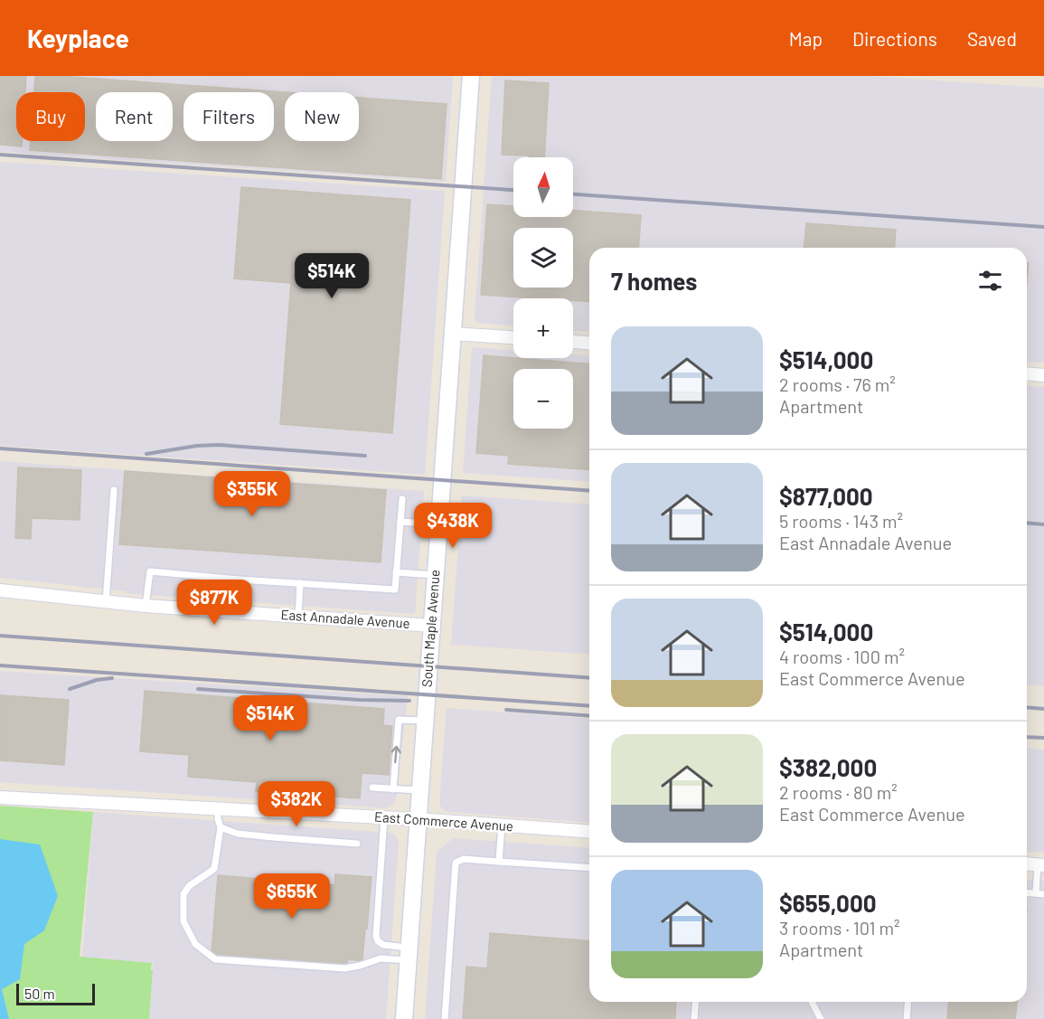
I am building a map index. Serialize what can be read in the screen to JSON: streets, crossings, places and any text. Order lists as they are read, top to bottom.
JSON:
{
  "streets": {
    "street": ["East Annadale Avenue", "South Maple Avenue", "East Commerce Avenue"]
  },
  "crossings": [
    ["East Annadale Avenue", "South Maple Avenue"],
    ["South Maple Avenue", "East Commerce Avenue"]
  ],
  "scale_bar": "50 m",
  "north": "top",
  "page": {
    "header": "Keyplace",
    "nav": ["Map", "Directions", "Saved"],
    "chip": [
      "Buy",
      "Rent",
      "Filters",
      "New"
    ],
    "map_buttons": ["+", "−"],
    "heading": "7 homes",
    "price": [
      "$514K",
      "$355K",
      "$438K",
      "$877K",
      "$514K",
      "$382K",
      "$655K"
    ],
    "list": [
      {
        "name": "$514,000",
        "note": "2 rooms · 76 m² · Apartment"
      },
      {
        "name": "$877,000",
        "note": "5 rooms · 143 m² · East Annadale Avenue"
      },
      {
        "name": "$514,000",
        "note": "4 rooms · 100 m² · East Commerce Avenue"
      },
      {
        "name": "$382,000",
        "note": "2 rooms · 80 m² · East Commerce Avenue"
      },
      {
        "name": "$655,000",
        "note": "3 rooms · 101 m² · Apartment"
      }
    ],
    "scale": "50 m"
  }
}
